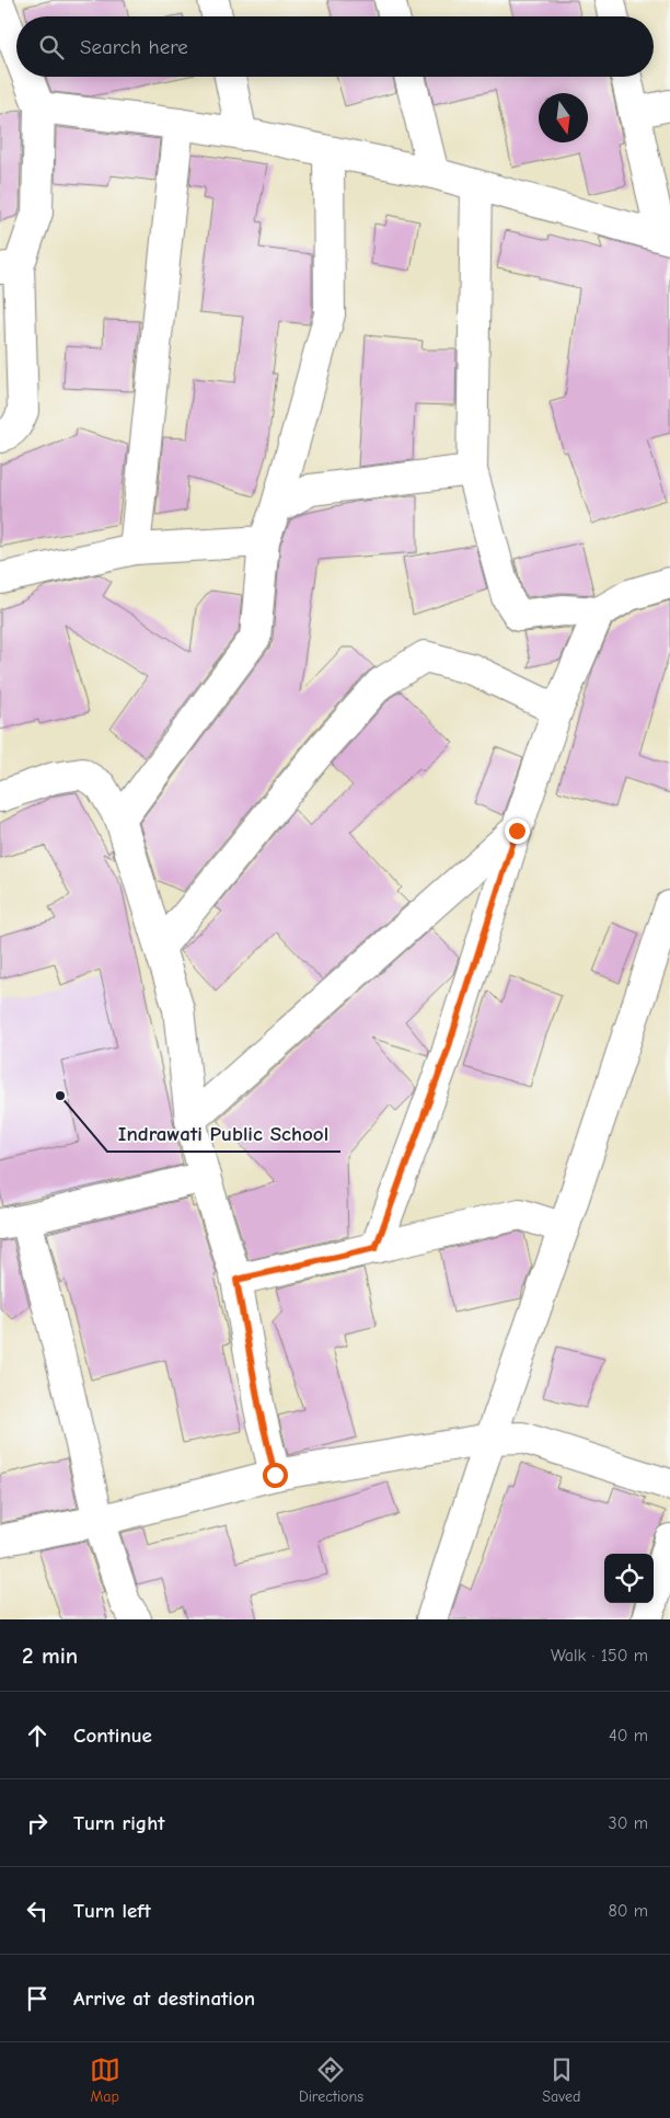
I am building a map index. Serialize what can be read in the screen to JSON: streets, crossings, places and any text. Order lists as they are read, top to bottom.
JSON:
{
  "places": ["Indrawati Public School"],
  "north": "bottom",
  "page": {
    "search": "Search here",
    "heading": ["2 min", "Walk · 150 m"],
    "list": [
      ["Continue", "40 m"],
      ["Turn right", "30 m"],
      ["Turn left", "80 m"],
      "Arrive at destination"
    ],
    "nav": ["Map", "Directions", "Saved"]
  }
}
